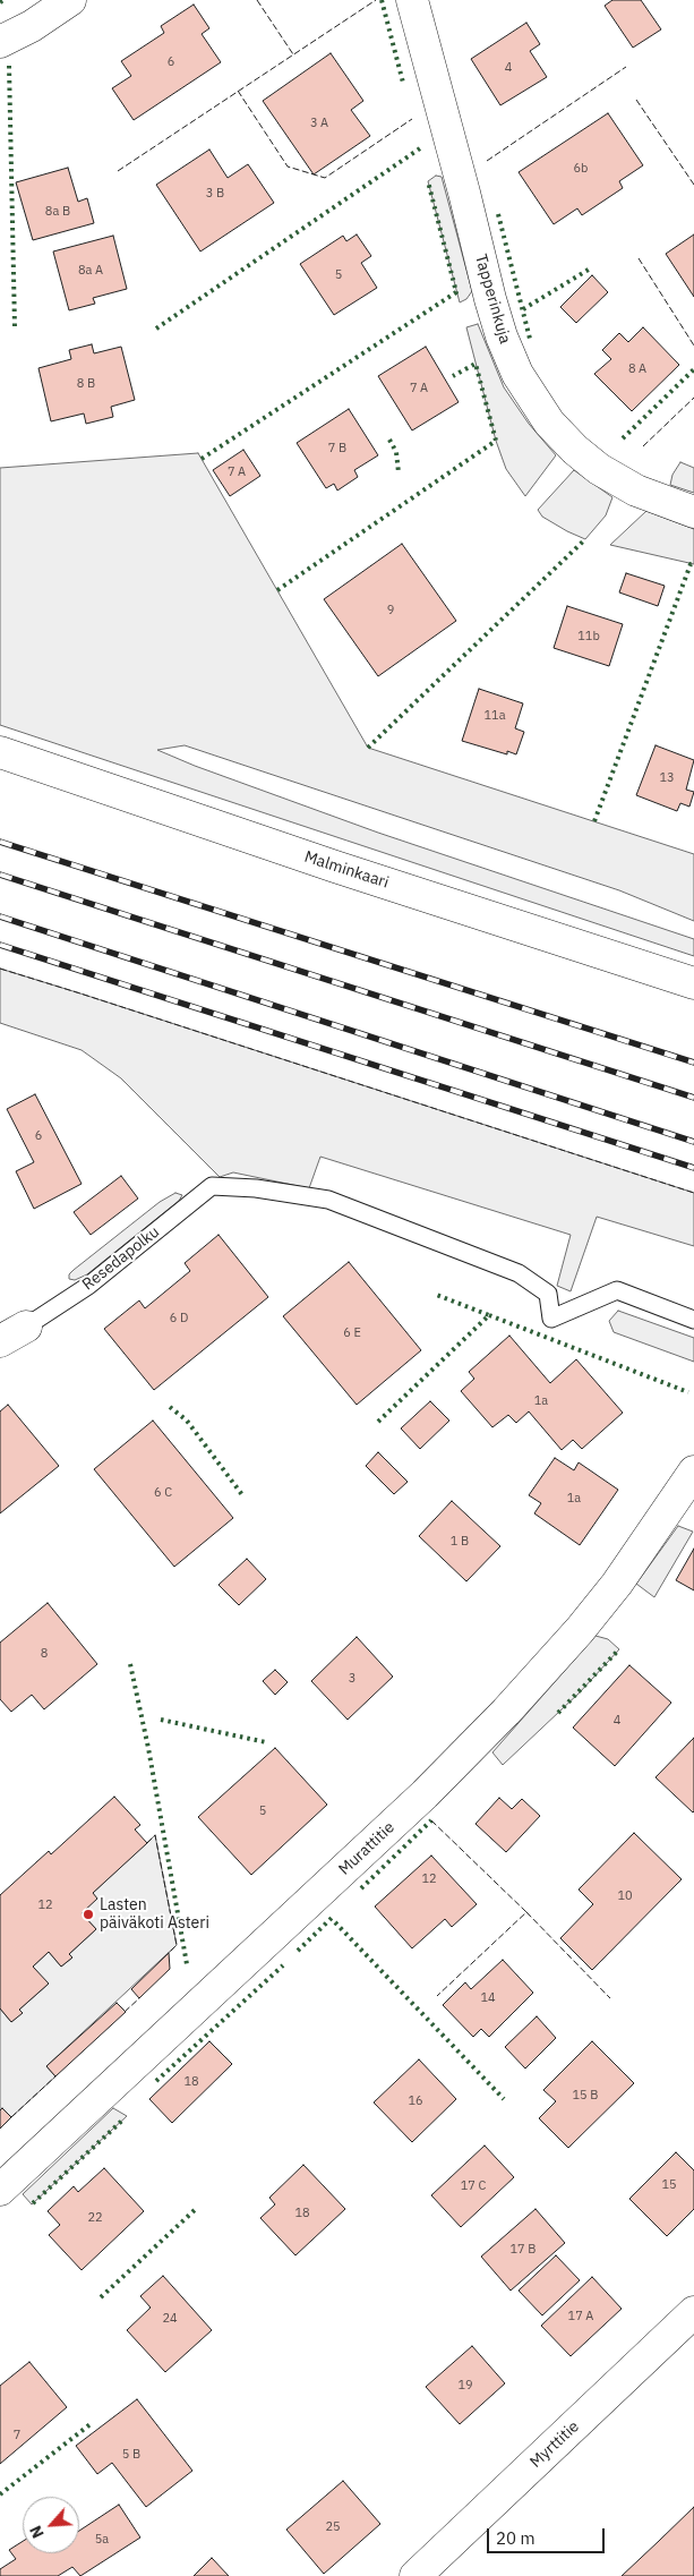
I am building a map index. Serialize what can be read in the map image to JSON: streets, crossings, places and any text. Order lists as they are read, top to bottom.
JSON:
{
  "streets": {
    "street": [
      "Tapperinkuja",
      "Malminkaari",
      "Murattitie",
      "Myrttitie"
    ],
    "lane": ["Resedapolku"]
  },
  "places": ["Lasten päiväkoti Asteri"],
  "house_numbers": [
    "6",
    "4",
    "3 A",
    "6b",
    "3 B",
    "8a B",
    "8a A",
    "5",
    "8 A",
    "8 B",
    "7 A",
    "7 B",
    "7 A",
    "9",
    "11b",
    "11a",
    "13",
    "6",
    "6 D",
    "6 E",
    "1a",
    "6 C",
    "1a",
    "1 B",
    "8",
    "3",
    "4",
    "5",
    "12",
    "10",
    "12",
    "14",
    "18",
    "15 B",
    "16",
    "15",
    "17 C",
    "18",
    "22",
    "17 B",
    "17 A",
    "24",
    "19",
    "7",
    "5 B",
    "25",
    "5a"
  ],
  "scale_bar": "20 m",
  "north": "bottom left"
}
